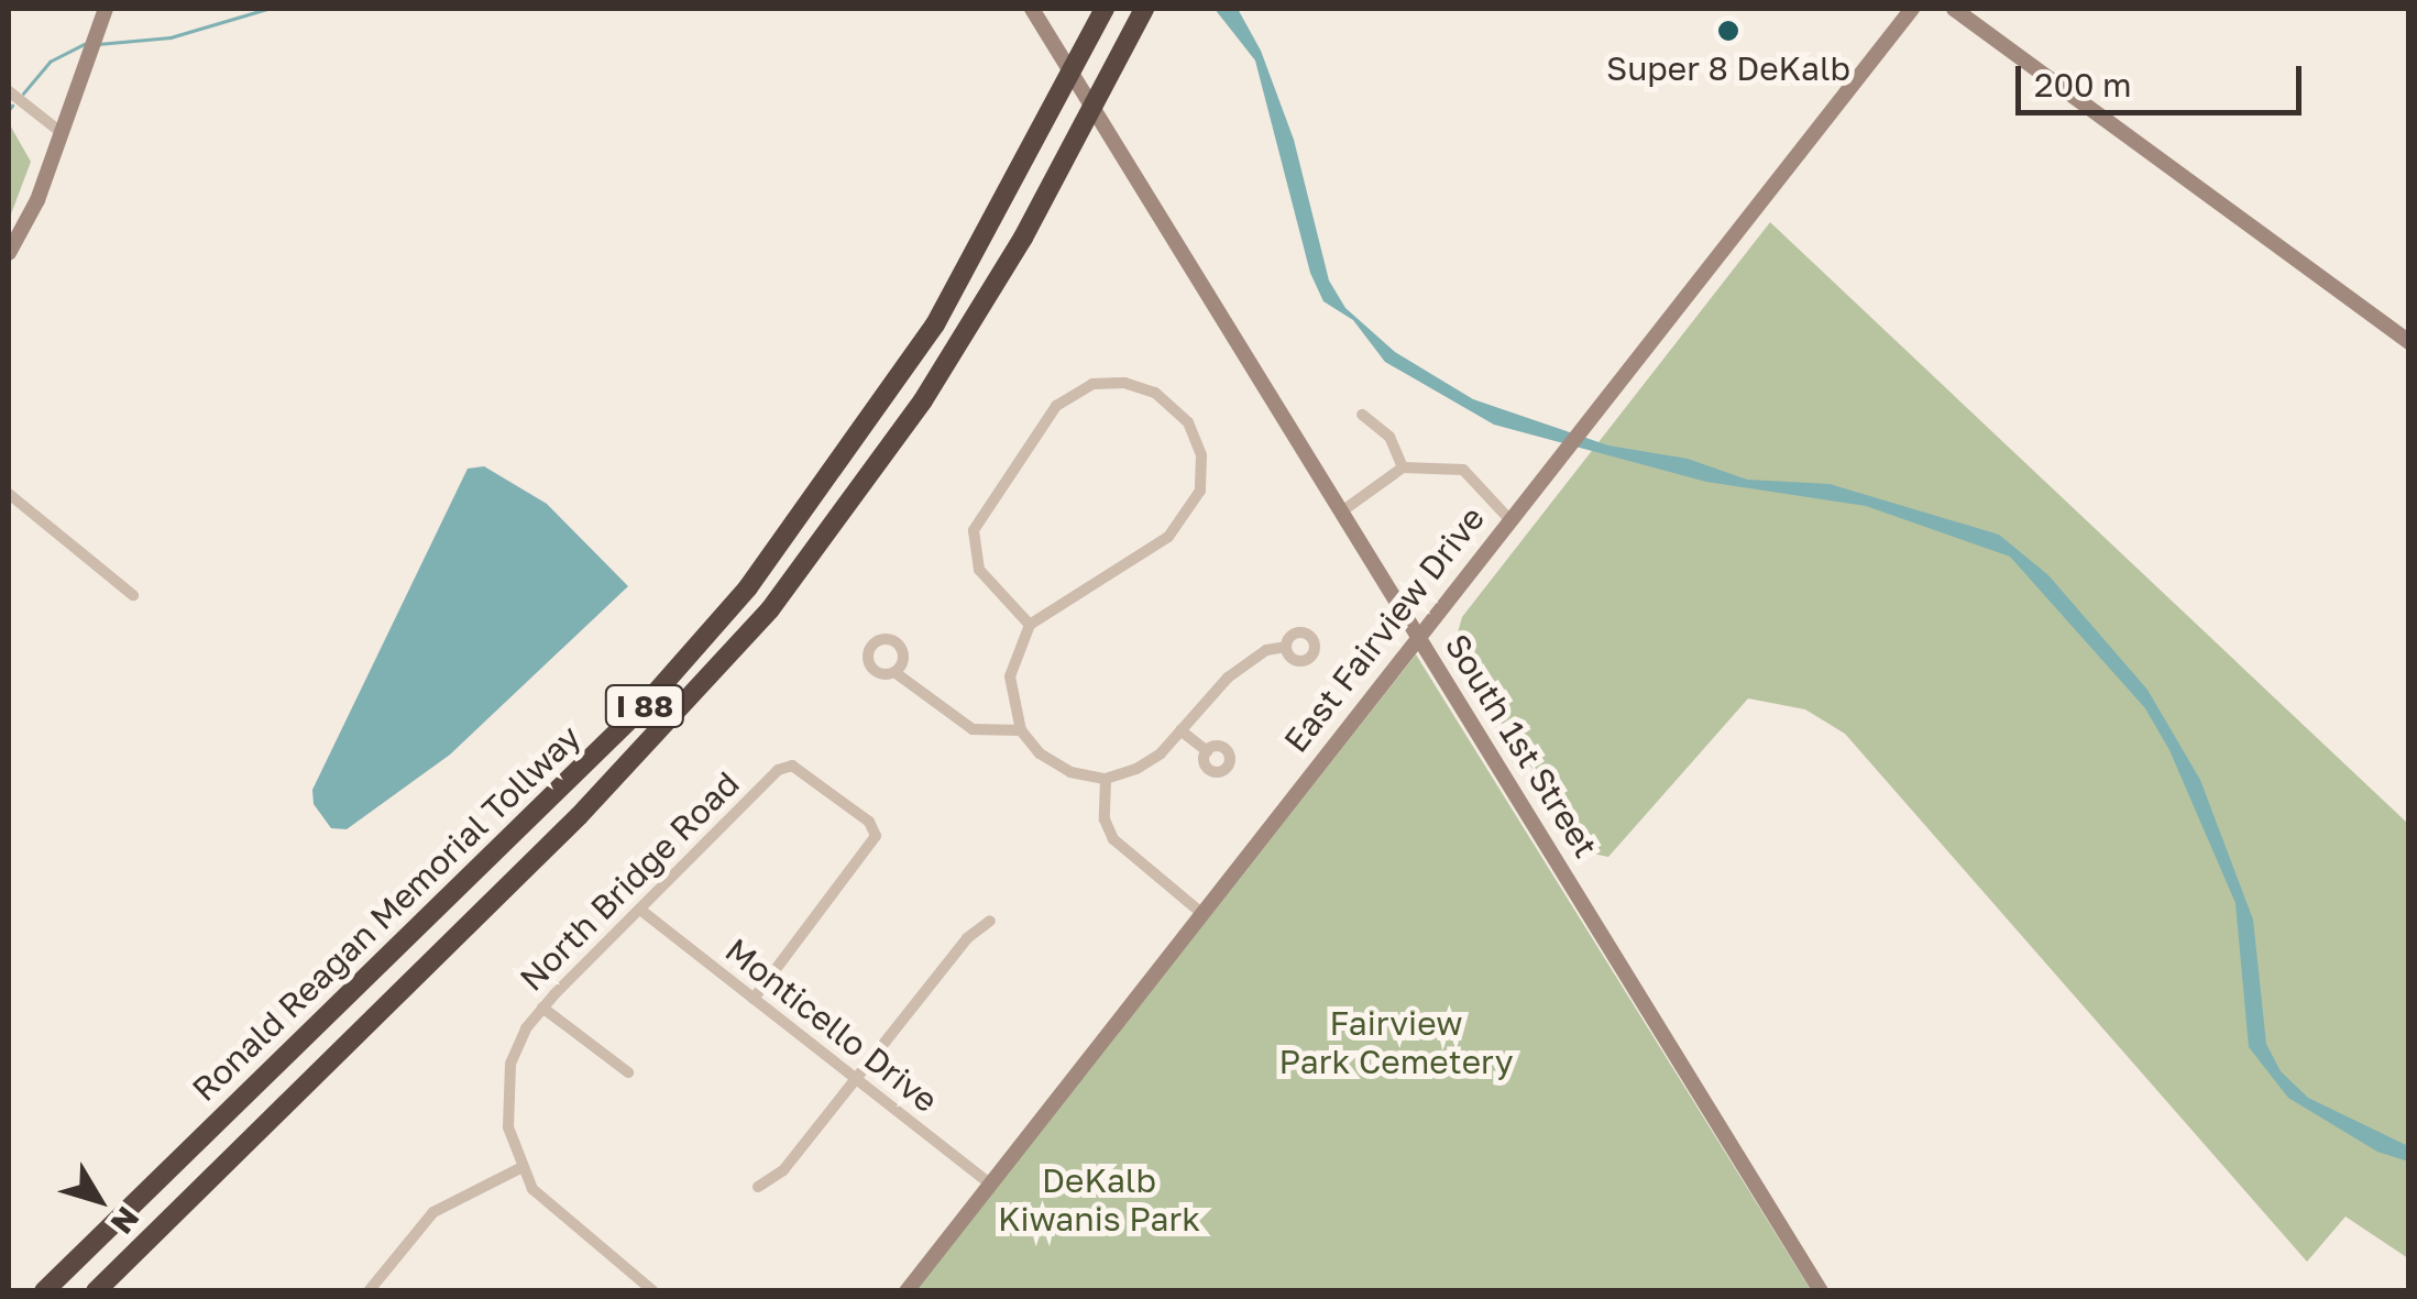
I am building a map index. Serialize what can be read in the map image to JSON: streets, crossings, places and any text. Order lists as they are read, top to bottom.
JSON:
{
  "streets": {
    "highway": ["I 88", "Ronald Reagan Memorial Tollway"],
    "street": [
      "East Fairview Drive",
      "South 1st Street",
      "North Bridge Road",
      "Monticello Drive"
    ]
  },
  "crossings": [
    ["East Fairview Drive", "South 1st Street"],
    ["East Fairview Drive", "Monticello Drive"],
    ["North Bridge Road", "Monticello Drive"]
  ],
  "parks": ["Fairview Park Cemetery", "DeKalb Kiwanis Park"],
  "places": ["Super 8 DeKalb"],
  "scale_bar": "200 m",
  "north": "bottom right"
}
